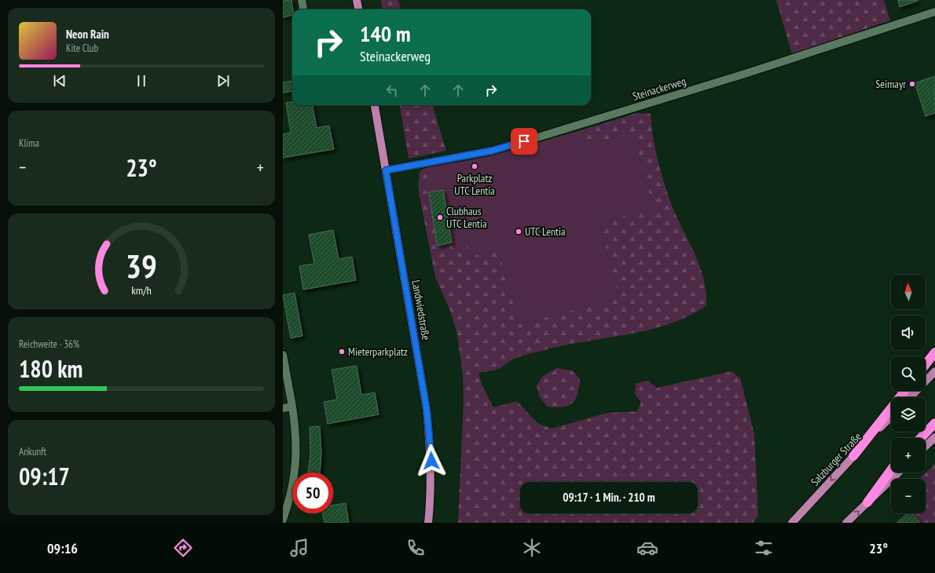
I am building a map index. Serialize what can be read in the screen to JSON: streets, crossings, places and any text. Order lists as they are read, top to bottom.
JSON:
{
  "streets": {
    "main road": ["Landwiedstraße", "Salzburger Straße"],
    "street": ["Steinackerweg"]
  },
  "crossings": [
    ["Steinackerweg", "Landwiedstraße"]
  ],
  "places": [
    "Seimayr",
    "Parkplatz UTC Lentia",
    "Clubhaus UTC Lentia",
    "UTC Lentia",
    "Mieterparkplatz"
  ],
  "north": "top",
  "page": {
    "turn": ["140 m", "Steinackerweg"],
    "song": ["Neon Rain", "Kite Club"],
    "tile": [
      "Klima",
      ["Reichweite · 36%", "180 km"],
      ["Ankunft", "09:17"]
    ],
    "heat": ["−", "23°", "+"],
    "map_buttons": ["+", "−"],
    "limit": "50",
    "trip": "09:17 · 1 Min. · 210 m",
    "tabs": ["09:16", "23°"],
    "gauge": ["39", "km/h"]
  }
}
